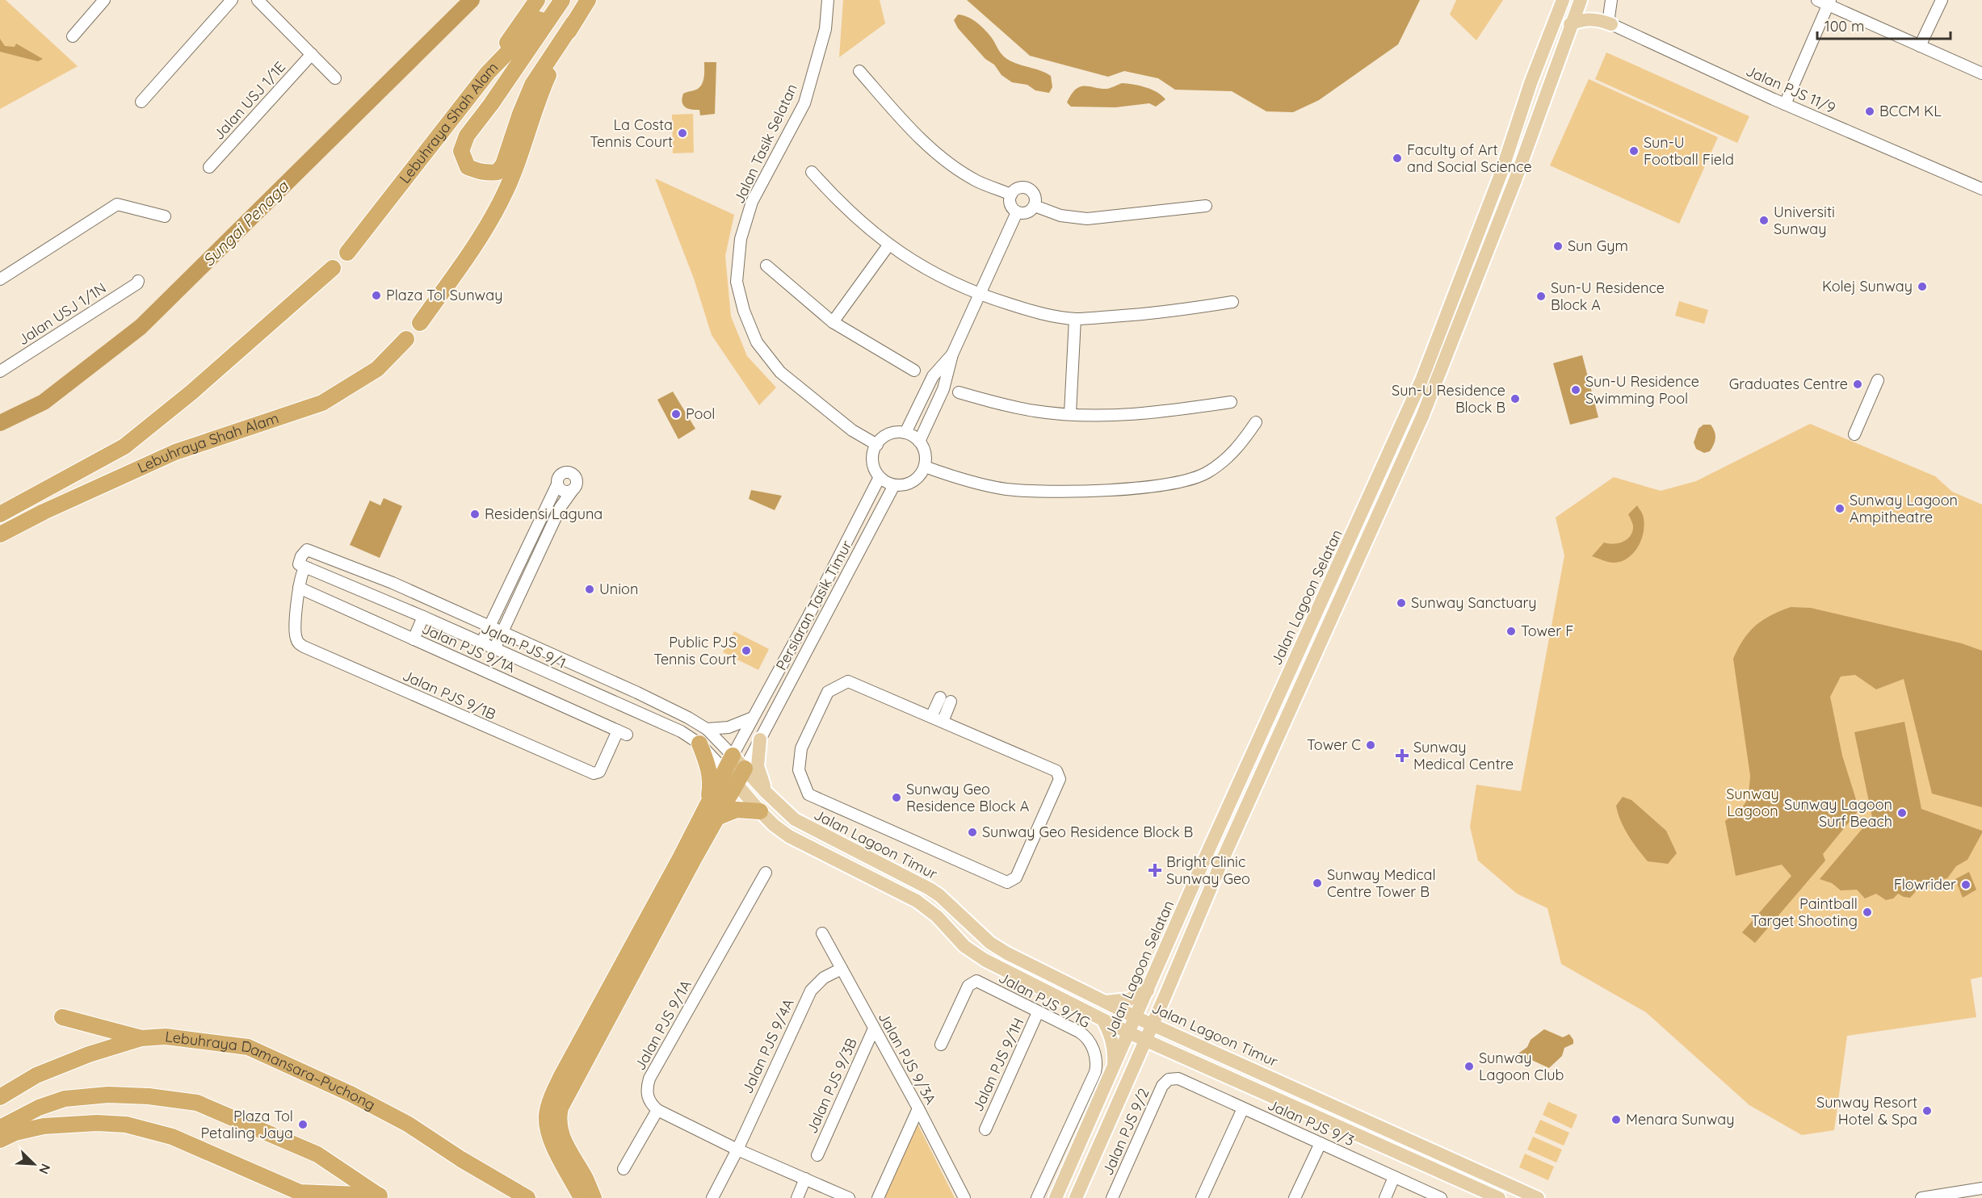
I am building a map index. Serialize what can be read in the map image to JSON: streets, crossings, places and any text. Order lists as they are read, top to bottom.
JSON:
{
  "streets": {
    "highway": ["Lebuhraya Shah Alam", "Lebuhraya Damansara–Puchong"],
    "main road": ["Jalan Lagoon Selatan", "Jalan Lagoon Timur"],
    "street": [
      "Jalan PJS 11/9",
      "Jalan USJ 1/1E",
      "Jalan Tasik Selatan",
      "Jalan USJ 1/1N",
      "Persiaran Tasik Timur",
      "Jalan PJS 9/1",
      "Jalan PJS 9/1A",
      "Jalan PJS 9/1B",
      "Jalan PJS 9/1G",
      "Jalan PJS 9/4A",
      "Jalan PJS 9/3A",
      "Jalan PJS 9/1H",
      "Jalan PJS 9/3B",
      "Jalan PJS 9/3",
      "Jalan PJS 9/2"
    ]
  },
  "crossings": [
    ["Jalan Tasik Selatan", "Persiaran Tasik Timur"],
    ["Jalan Lagoon Selatan", "Jalan Lagoon Timur"],
    ["Persiaran Tasik Timur", "Jalan PJS 9/1"],
    ["Persiaran Tasik Timur", "Jalan Lagoon Timur"],
    ["Jalan PJS 9/1", "Jalan Lagoon Timur"],
    ["Jalan PJS 9/1A", "Jalan PJS 9/1B"],
    ["Jalan PJS 9/1G", "Jalan PJS 9/1H"],
    ["Jalan PJS 9/4A", "Jalan PJS 9/3A"],
    ["Jalan PJS 9/3A", "Jalan PJS 9/3B"],
    ["Jalan PJS 9/3", "Jalan PJS 9/2"]
  ],
  "water": ["Sungai Penaga"],
  "parks": ["Sunway Lagoon"],
  "places": {
    "other": [
      "BCCM KL",
      "La Costa Tennis Court",
      "Sun-U Football Field",
      "Faculty of Art and Social Science",
      "Universiti Sunway",
      "Sun Gym",
      "Kolej Sunway",
      "Plaza Tol Sunway",
      "Sun-U Residence Block A",
      "Graduates Centre",
      "Sun-U Residence Swimming Pool",
      "Sun-U Residence Block B",
      "Pool",
      "Sunway Lagoon Ampitheatre",
      "Residensi Laguna",
      "Union",
      "Sunway Sanctuary",
      "Tower F",
      "Public PJS Tennis Court",
      "Tower C",
      "Sunway Geo Residence Block A",
      "Sunway Lagoon Surf Beach",
      "Sunway Geo Residence Block B",
      "Sunway Medical Centre Tower B",
      "Flowrider",
      "Paintball Target Shooting",
      "Sunway Lagoon Club",
      "Sunway Resort Hotel & Spa",
      "Menara Sunway",
      "Plaza Tol Petaling Jaya"
    ],
    "health": ["Sunway Medical Centre", "Bright Clinic Sunway Geo"]
  },
  "scale_bar": "100 m",
  "north": "bottom right"
}
